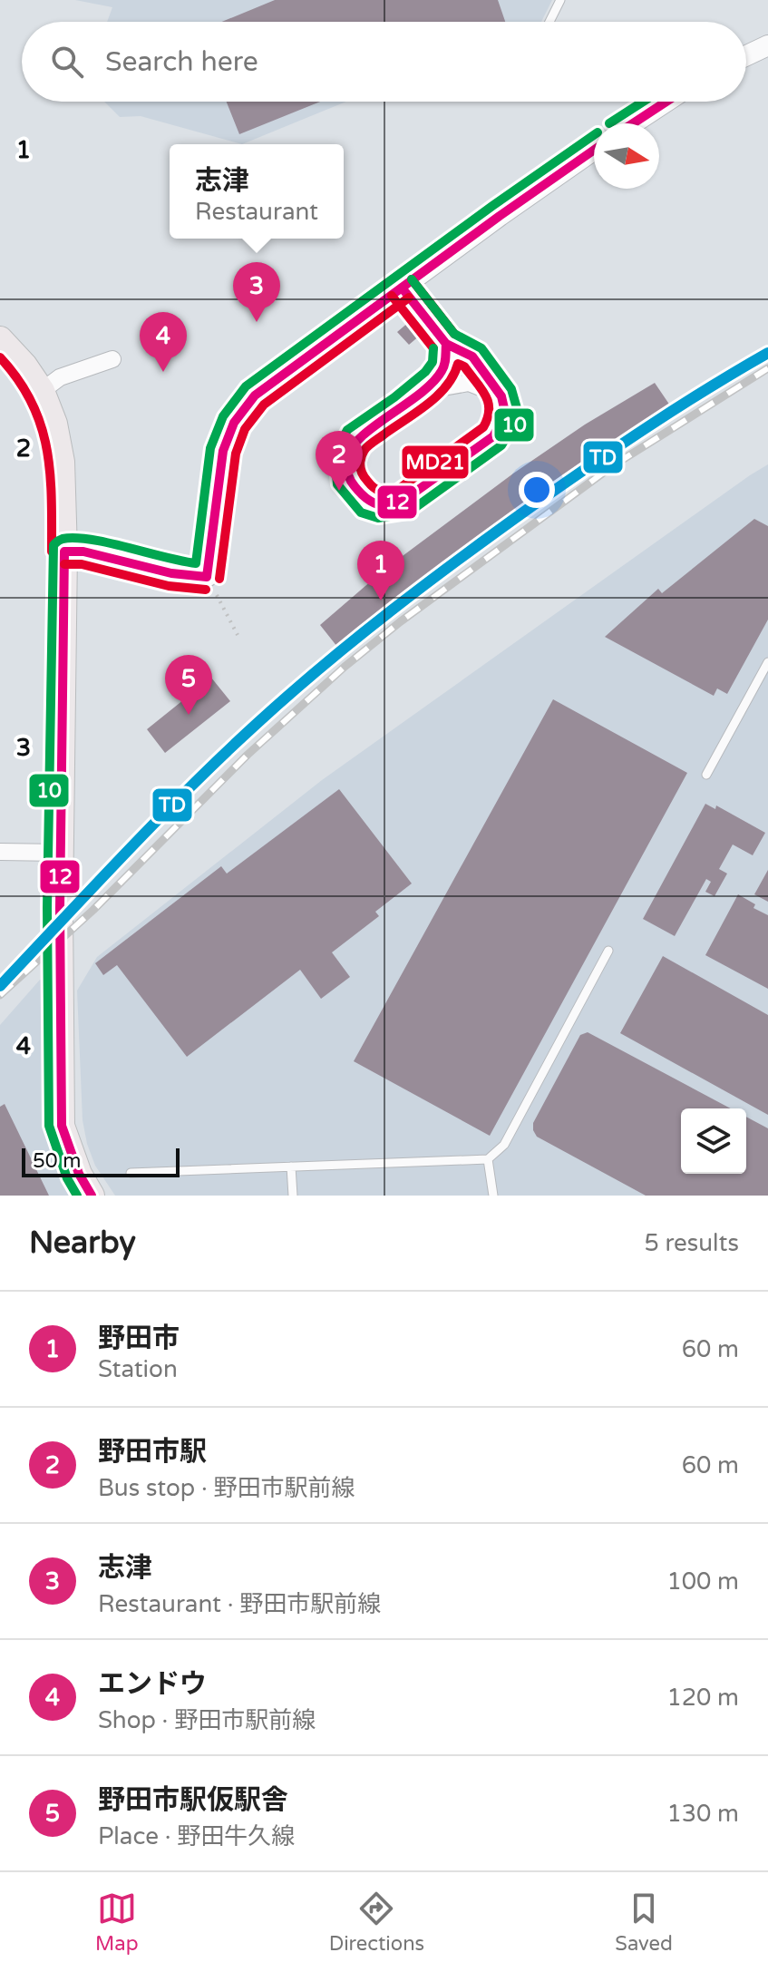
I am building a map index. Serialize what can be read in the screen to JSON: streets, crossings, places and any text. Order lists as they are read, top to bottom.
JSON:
{
  "lines": [
    "transit line 12",
    "transit line 10",
    "transit line MD21",
    "transit line TD"
  ],
  "scale_bar": "50 m",
  "north": "right",
  "page": {
    "search": "Search here",
    "popup": ["志津", "Restaurant"],
    "pins": [
      "3",
      "4",
      "2",
      "1",
      "5"
    ],
    "scale": "50 m",
    "heading": ["Nearby", "5 results"],
    "list": [
      {
        "mark": "1",
        "name": "野田市",
        "note": "Station",
        "value": "60 m"
      },
      {
        "mark": "2",
        "name": "野田市駅",
        "note": "Bus stop · 野田市駅前線",
        "value": "60 m"
      },
      {
        "mark": "3",
        "name": "志津",
        "note": "Restaurant · 野田市駅前線",
        "value": "100 m"
      },
      {
        "mark": "4",
        "name": "エンドウ",
        "note": "Shop · 野田市駅前線",
        "value": "120 m"
      },
      {
        "mark": "5",
        "name": "野田市駅仮駅舎",
        "note": "Place · 野田牛久線",
        "value": "130 m"
      }
    ],
    "nav": ["Map", "Directions", "Saved"]
  },
  "grid": {
    "rows": [
      "1",
      "2",
      "3",
      "4"
    ]
  }
}
